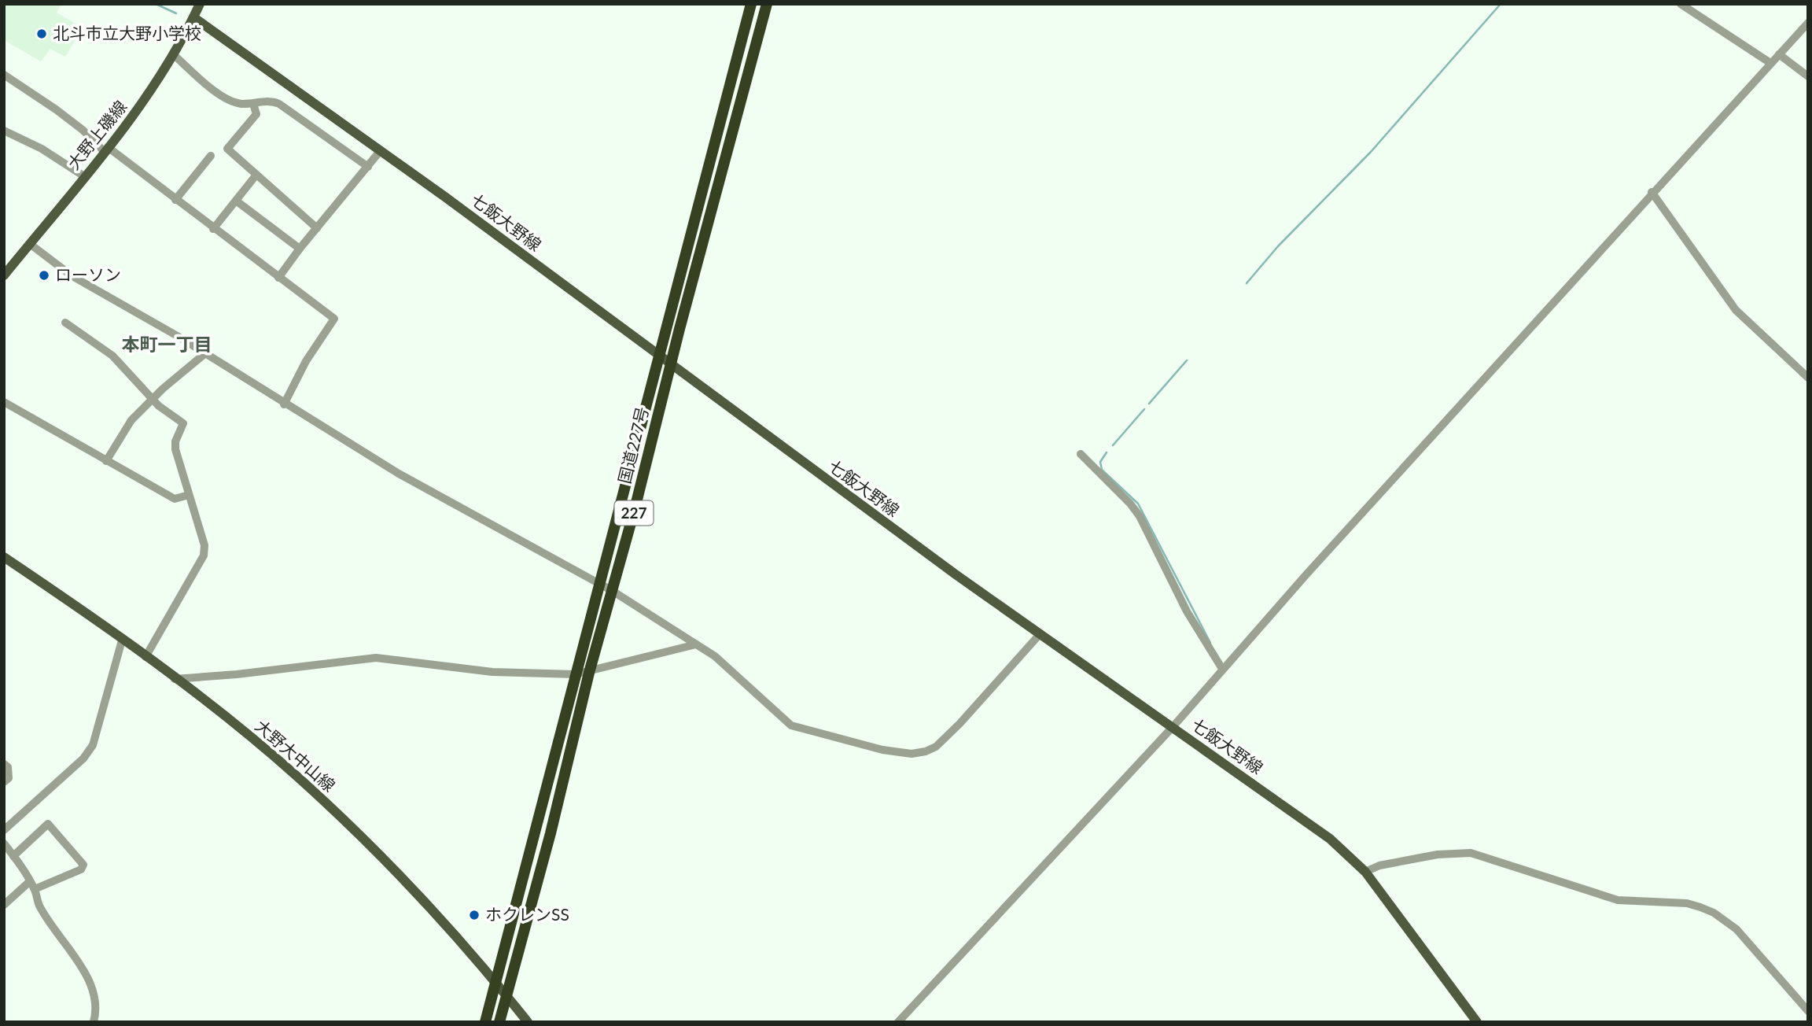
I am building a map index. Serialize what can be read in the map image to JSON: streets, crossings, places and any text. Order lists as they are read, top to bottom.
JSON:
{
  "streets": {
    "highway": ["国道227号", "227"],
    "main road": ["大野上磯線", "七飯大野線", "大野大中山線"]
  },
  "crossings": [
    ["大野上磯線", "七飯大野線"],
    ["七飯大野線", "国道227号"],
    ["国道227号", "大野大中山線"]
  ],
  "districts": ["本町一丁目"],
  "places": ["北斗市立大野小学校", "ローソン", "ホクレンSS"]
}
